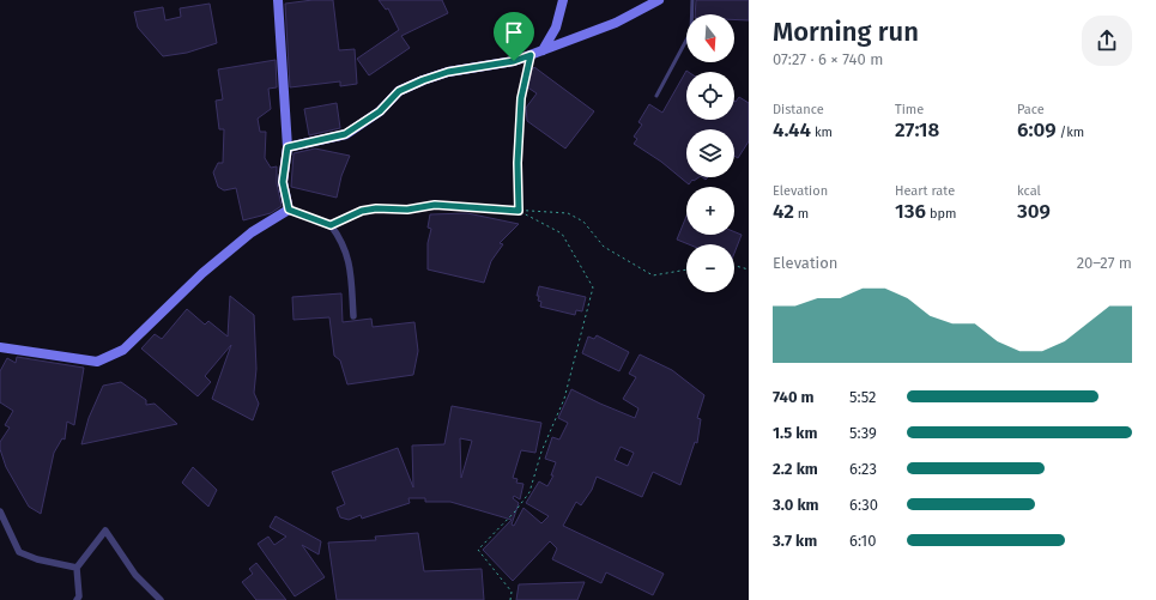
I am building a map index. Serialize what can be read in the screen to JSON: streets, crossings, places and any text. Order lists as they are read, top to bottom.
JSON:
{
  "north": "bottom",
  "page": {
    "heading": ["Morning run", "07:27 · 6 × 740 m"],
    "map_buttons": ["+", "−"],
    "stats": [
      ["Distance", "4.44 km"],
      ["Time", "27:18"],
      ["Pace", "6:09 /km"],
      ["Elevation", "42 m"],
      ["Heart rate", "136 bpm"],
      ["kcal", "309"]
    ],
    "chart": ["Elevation", "20–27 m"],
    "list": [
      {
        "name": "740 m",
        "note": "5:52"
      },
      {
        "name": "1.5 km",
        "note": "5:39"
      },
      {
        "name": "2.2 km",
        "note": "6:23"
      },
      {
        "name": "3.0 km",
        "note": "6:30"
      },
      {
        "name": "3.7 km",
        "note": "6:10"
      }
    ]
  }
}
